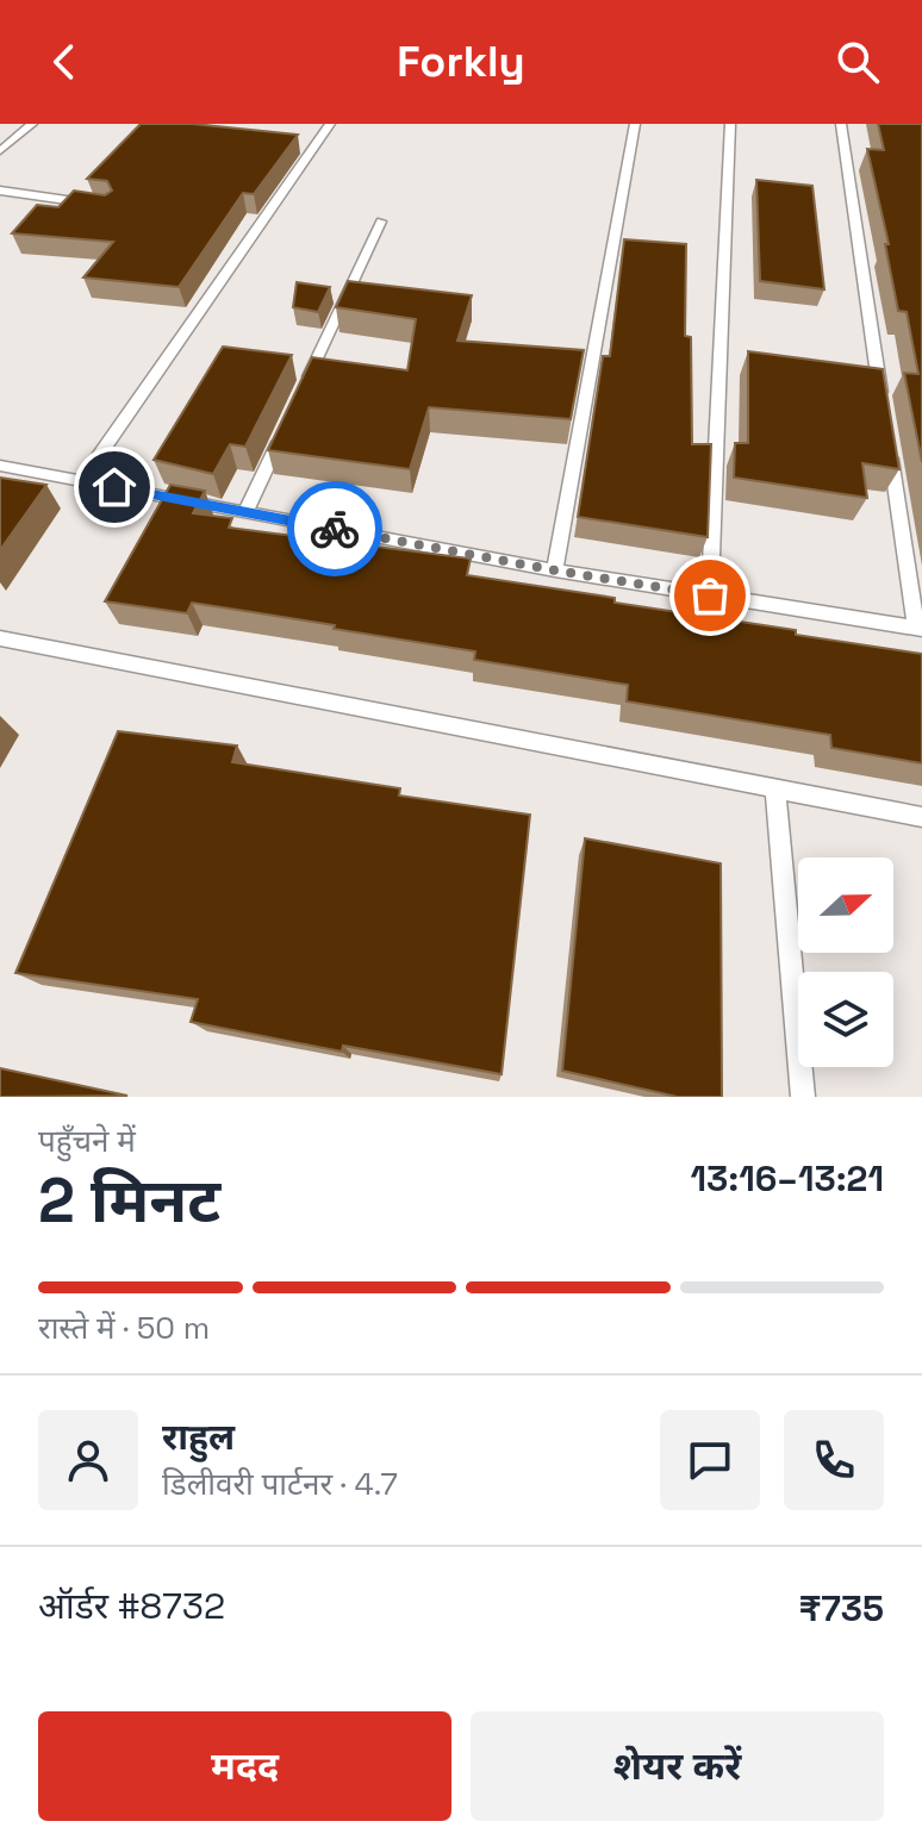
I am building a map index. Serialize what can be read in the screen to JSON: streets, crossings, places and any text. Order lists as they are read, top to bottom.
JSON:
{
  "north": "right",
  "page": {
    "header": "Forkly",
    "heading": ["2 मिनट", "पहुँचने में", "13:16–13:21"],
    "panel": [
      "राहुल",
      "डिलीवरी पार्टनर · 4.7",
      "ऑर्डर #8732",
      "₹735"
    ],
    "bar": "रास्ते में · 50 m",
    "buttons": ["मदद", "शेयर करें"]
  }
}
